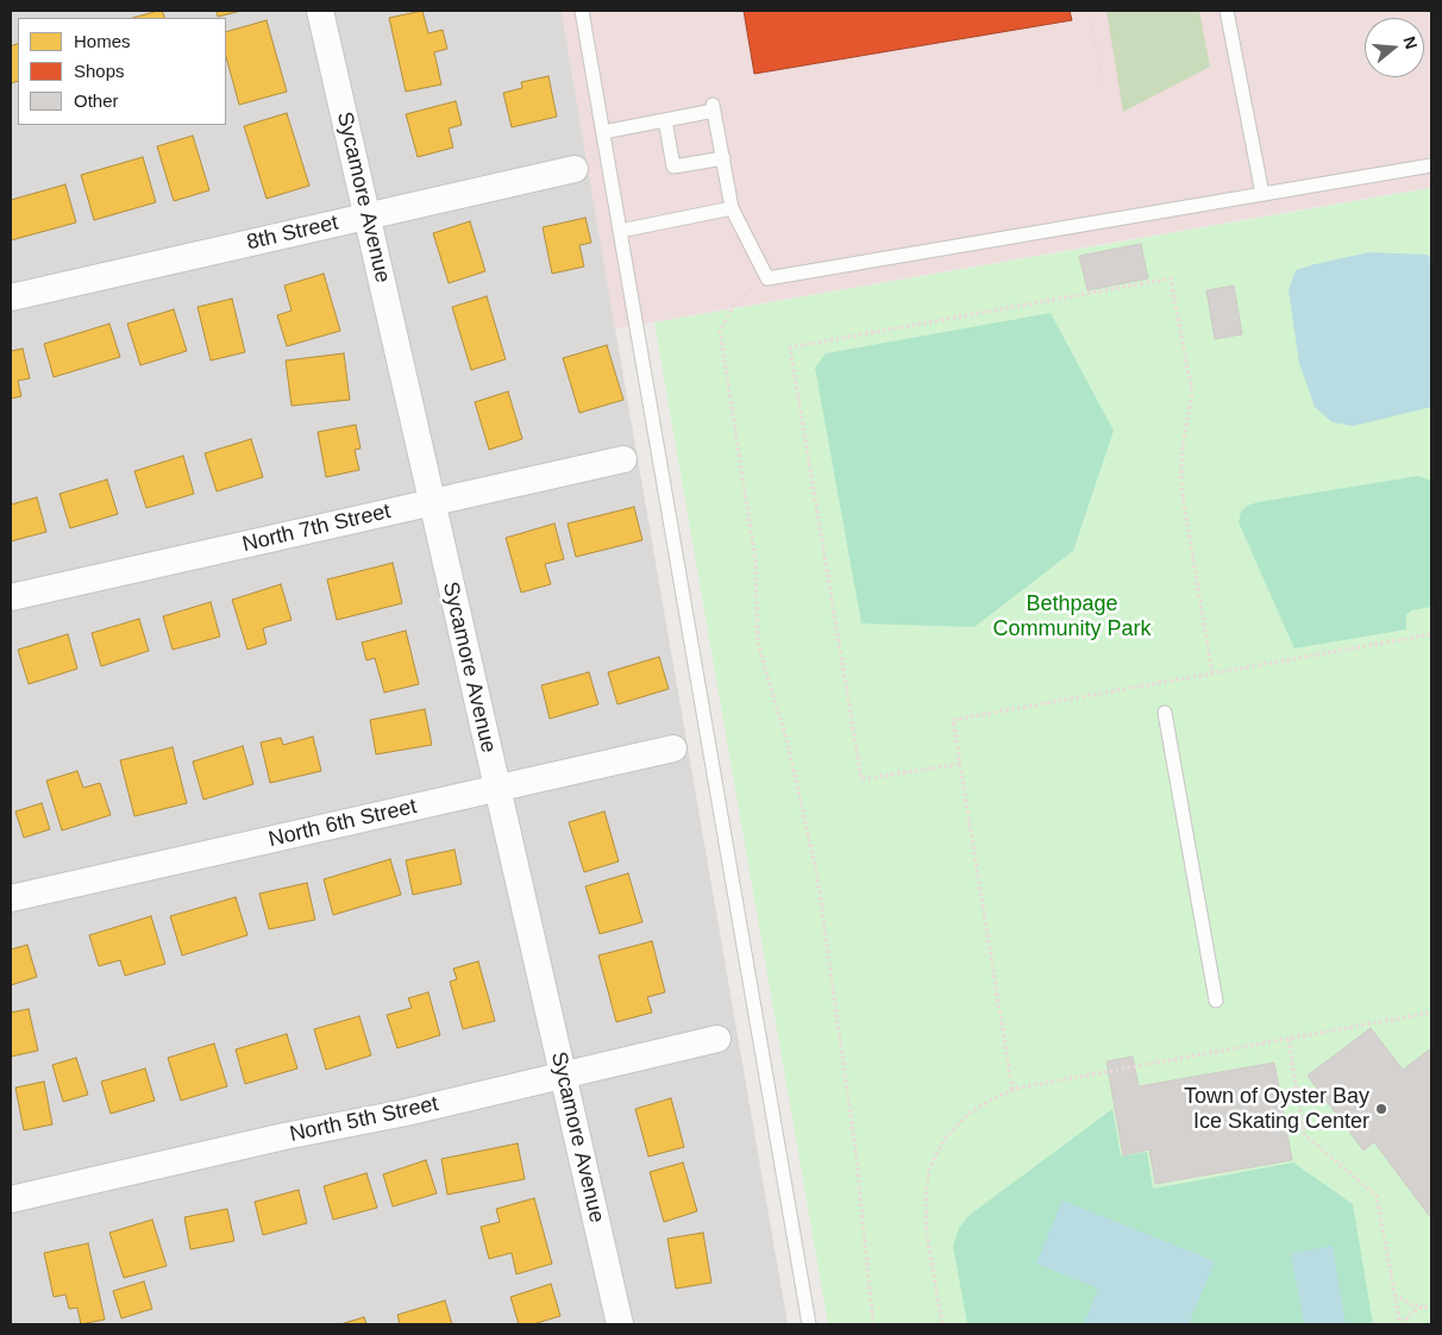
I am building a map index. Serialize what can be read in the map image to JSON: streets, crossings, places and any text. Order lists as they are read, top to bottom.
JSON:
{
  "streets": {
    "street": [
      "Sycamore Avenue",
      "8th Street",
      "North 7th Street",
      "North 6th Street",
      "North 5th Street"
    ]
  },
  "crossings": [
    ["Sycamore Avenue", "8th Street"],
    ["Sycamore Avenue", "North 7th Street"],
    ["Sycamore Avenue", "North 6th Street"],
    ["Sycamore Avenue", "North 5th Street"]
  ],
  "parks": ["Bethpage Community Park"],
  "places": ["Town of Oyster Bay Ice Skating Center"],
  "legend": ["Homes", "Shops", "Other"],
  "north": "right"
}
